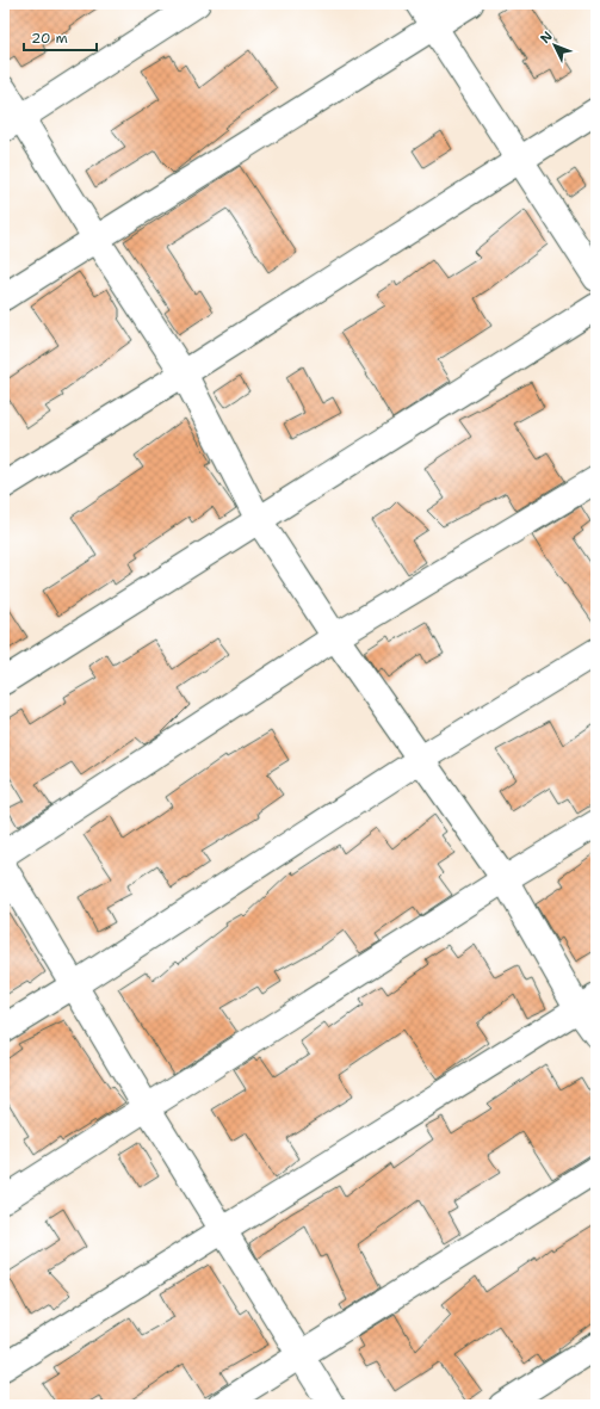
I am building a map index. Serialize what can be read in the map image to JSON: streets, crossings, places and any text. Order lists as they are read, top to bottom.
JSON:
{
  "scale_bar": "20 m",
  "north": "top left"
}
